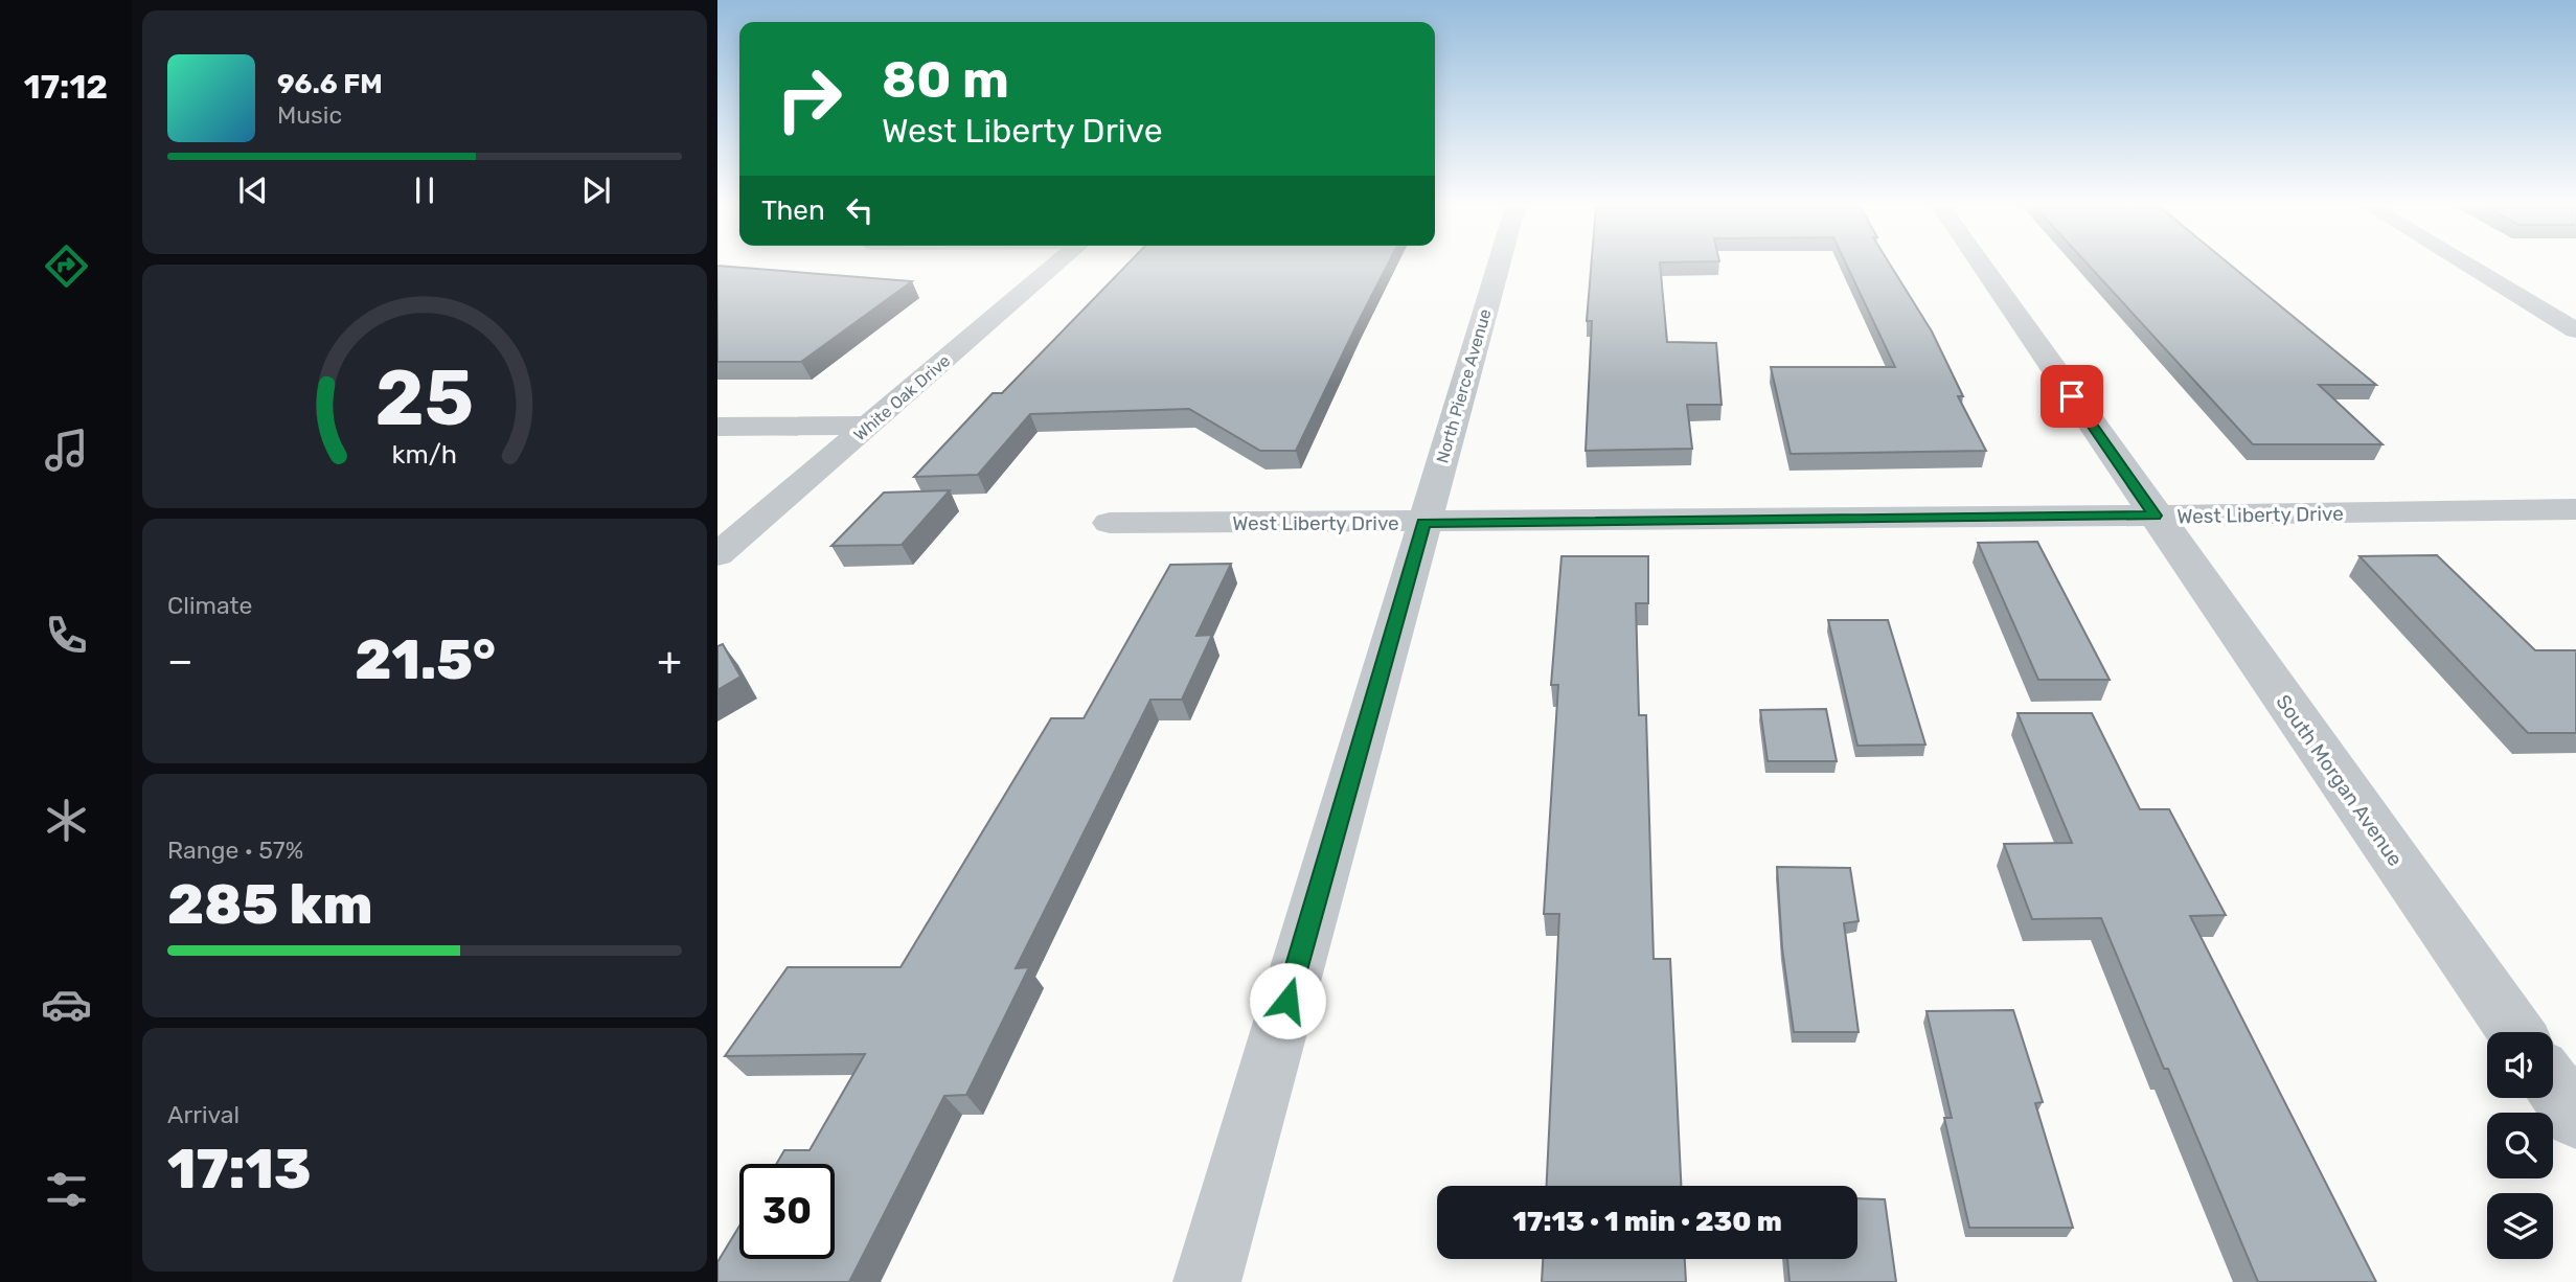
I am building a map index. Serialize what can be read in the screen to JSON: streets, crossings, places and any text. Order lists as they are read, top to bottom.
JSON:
{
  "streets": {
    "street": [
      "North Pierce Avenue",
      "White Oak Drive",
      "West Liberty Drive",
      "South Morgan Avenue"
    ]
  },
  "crossings": [
    ["North Pierce Avenue", "West Liberty Drive"],
    ["West Liberty Drive", "South Morgan Avenue"]
  ],
  "page": {
    "tabs": "17:12",
    "turn": ["80 m", "West Liberty Drive"],
    "song": ["96.6 FM", "Music"],
    "then": "Then",
    "tile": [
      "Climate",
      ["Range · 57%", "285 km"],
      ["Arrival", "17:13"]
    ],
    "heat": ["−", "21.5°", "+"],
    "limit": "30",
    "trip": "17:13 · 1 min · 230 m",
    "gauge": ["25", "km/h"]
  }
}
